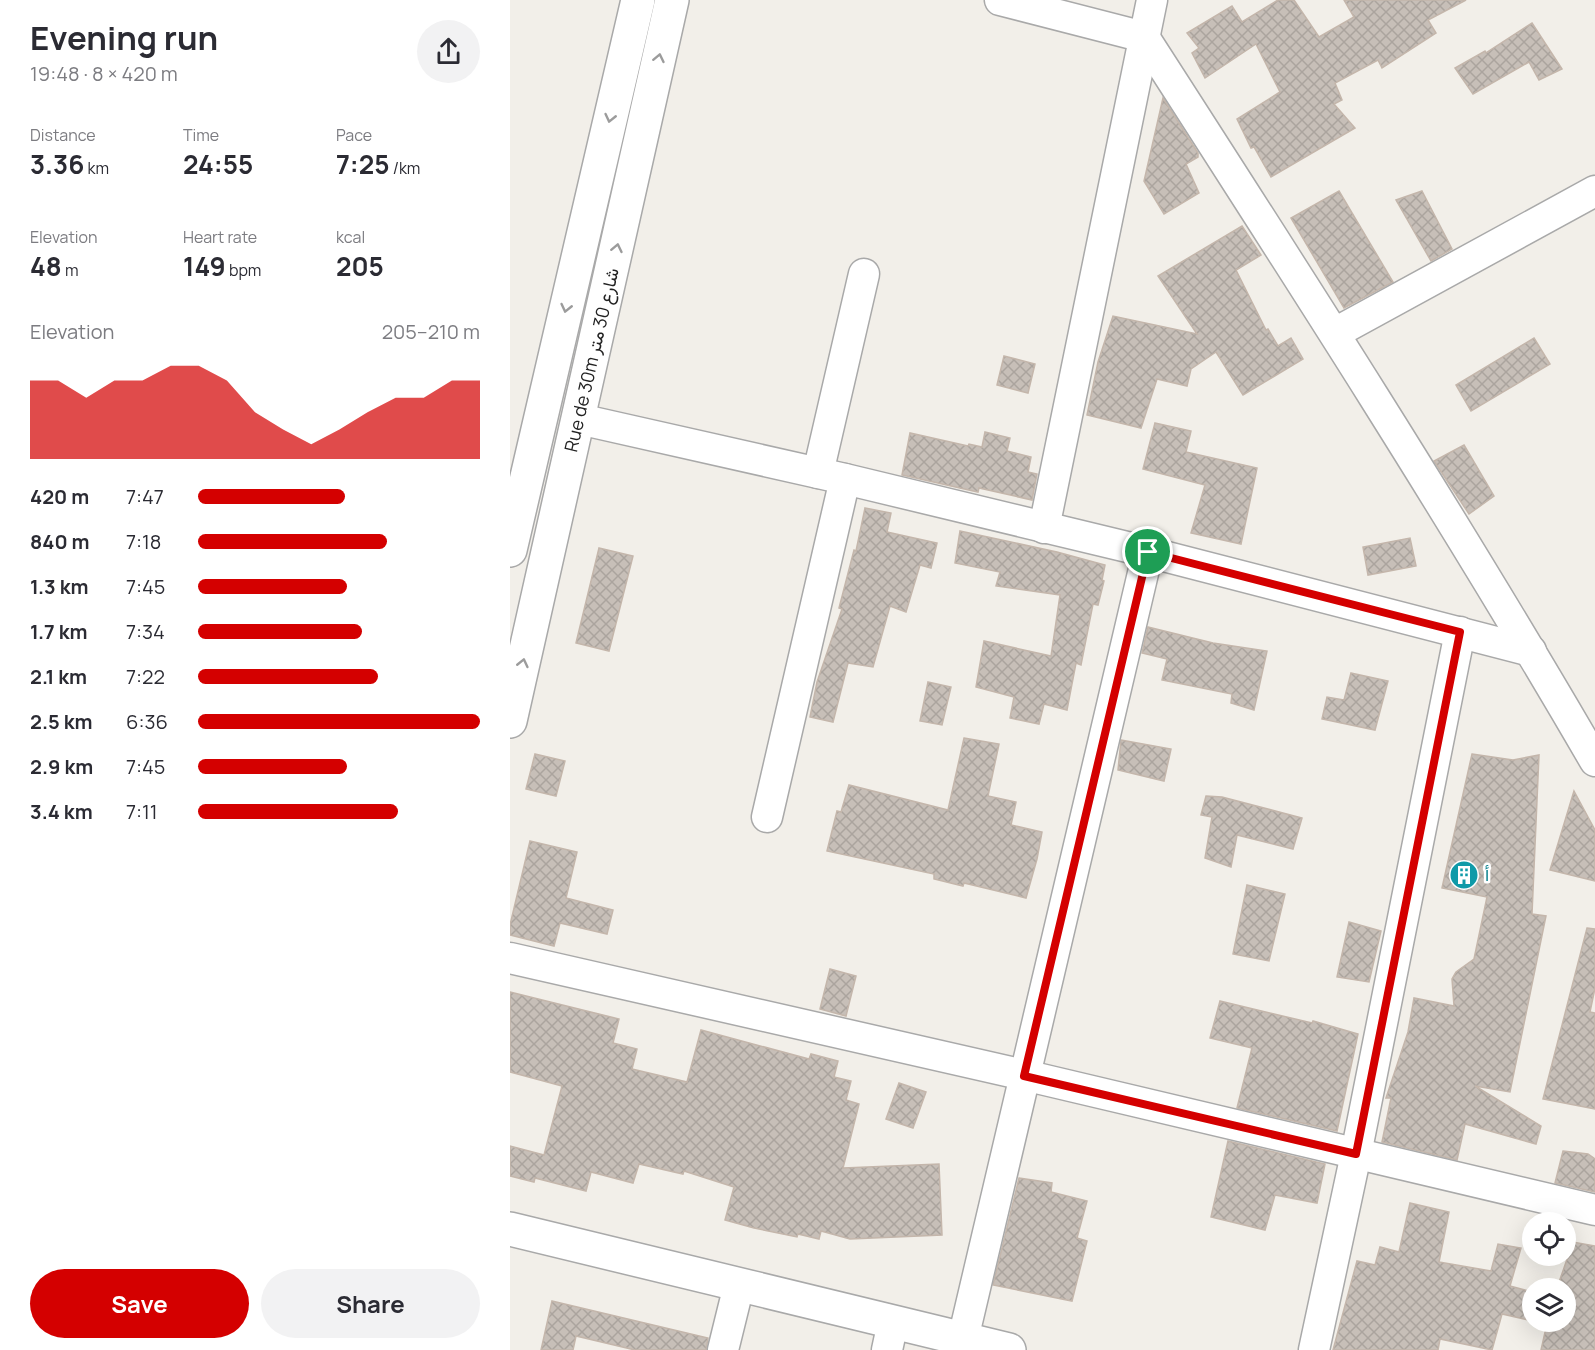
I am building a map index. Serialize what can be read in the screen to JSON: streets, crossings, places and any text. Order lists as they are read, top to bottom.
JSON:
{
  "streets": {
    "street": ["Rue de 30m شارع 30 متر"]
  },
  "places": {
    "building": ["أ"]
  },
  "page": {
    "heading": ["Evening run", "19:48 · 8 × 420 m"],
    "stats": [
      ["Distance", "3.36 km"],
      ["Time", "24:55"],
      ["Pace", "7:25 /km"],
      ["Elevation", "48 m"],
      ["Heart rate", "149 bpm"],
      ["kcal", "205"]
    ],
    "chart": ["Elevation", "205–210 m"],
    "list": [
      {
        "name": "420 m",
        "note": "7:47"
      },
      {
        "name": "840 m",
        "note": "7:18"
      },
      {
        "name": "1.3 km",
        "note": "7:45"
      },
      {
        "name": "1.7 km",
        "note": "7:34"
      },
      {
        "name": "2.1 km",
        "note": "7:22"
      },
      {
        "name": "2.5 km",
        "note": "6:36"
      },
      {
        "name": "2.9 km",
        "note": "7:45"
      },
      {
        "name": "3.4 km",
        "note": "7:11"
      }
    ],
    "buttons": ["Save", "Share"]
  }
}
